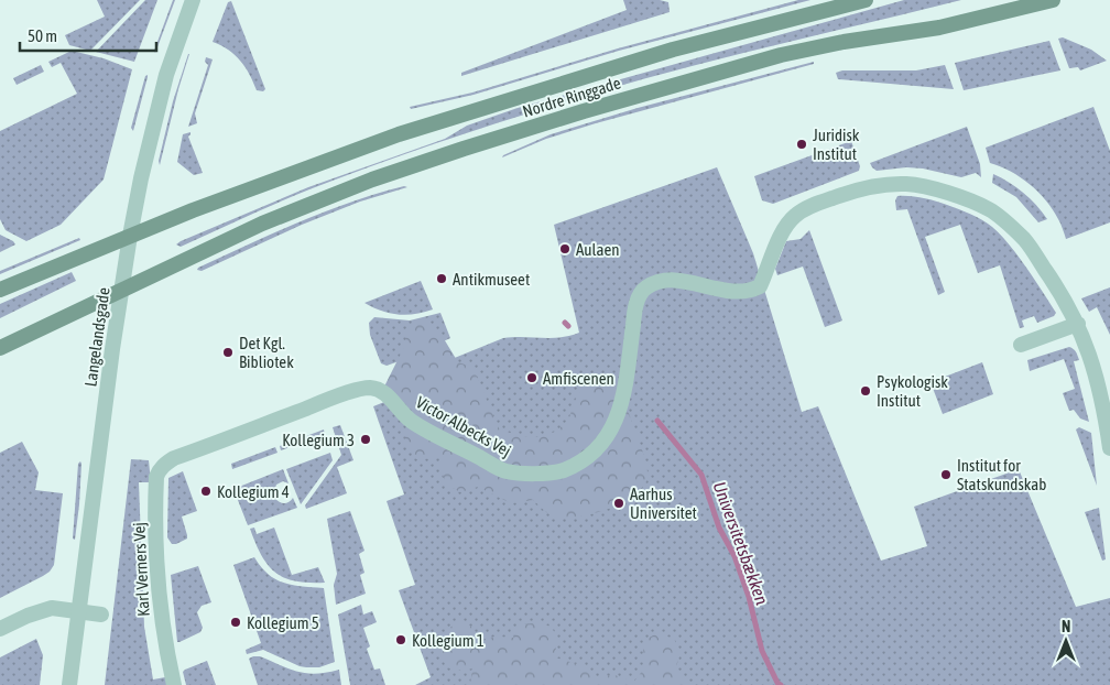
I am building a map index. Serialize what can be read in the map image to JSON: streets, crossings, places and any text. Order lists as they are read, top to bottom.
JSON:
{
  "streets": {
    "main road": ["Nordre Ringgade"],
    "street": ["Langelandsgade", "Victor Albecks Vej", "Karl Verners Vej"]
  },
  "crossings": [
    ["Nordre Ringgade", "Langelandsgade"],
    ["Victor Albecks Vej", "Karl Verners Vej"]
  ],
  "water": ["Universitetsbækken"],
  "places": [
    "Juridisk Institut",
    "Aulaen",
    "Antikmuseet",
    "Det Kgl. Bibliotek",
    "Amfiscenen",
    "Psykologisk Institut",
    "Kollegium 3",
    "Institut for Statskundskab",
    "Kollegium 4",
    "Aarhus Universitet",
    "Kollegium 5",
    "Kollegium 1"
  ],
  "scale_bar": "50 m",
  "north": "top"
}
